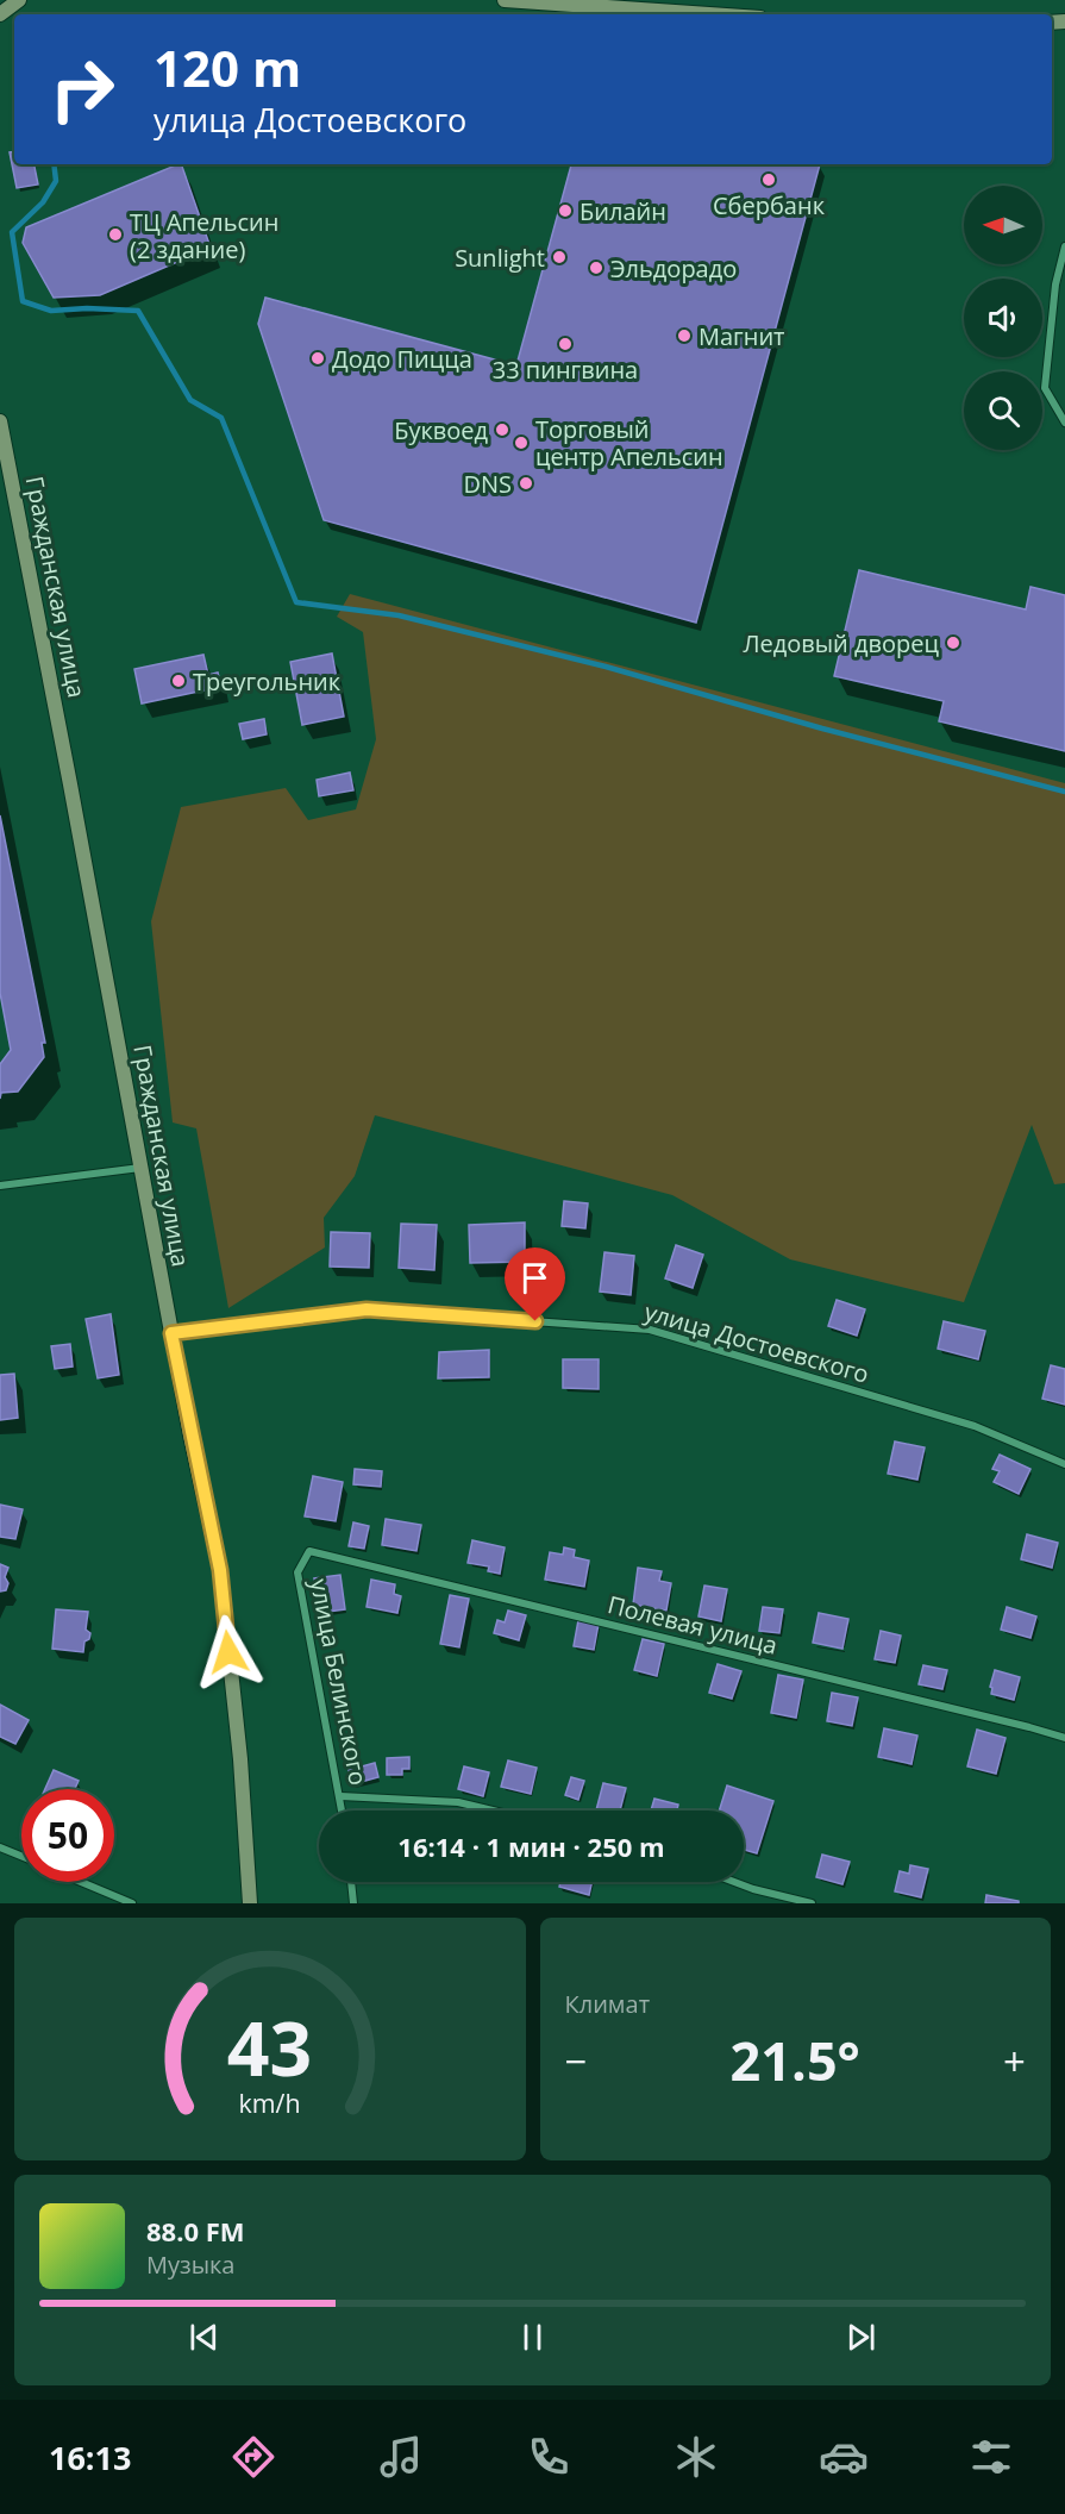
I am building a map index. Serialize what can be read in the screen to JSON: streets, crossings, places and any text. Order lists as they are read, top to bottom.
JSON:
{
  "streets": {
    "main road": ["Гражданская улица"],
    "street": ["улица Достоевского", "Полевая улица", "улица Белинского"]
  },
  "crossings": [
    ["Гражданская улица", "улица Достоевского"],
    ["Полевая улица", "улица Белинского"]
  ],
  "places": [
    "Сбербанк",
    "Билайн",
    "ТЦ Апельсин (2 здание)",
    "Sunlight",
    "Эльдорадо",
    "Магнит",
    "33 пингвина",
    "Додо Пицца",
    "Буквоед",
    "Торговый центр Апельсин",
    "DNS",
    "Ледовый дворец",
    "Треугольник"
  ],
  "north": "left",
  "page": {
    "turn": ["120 m", "улица Достоевского"],
    "limit": "50",
    "trip": "16:14 · 1 мин · 250 m",
    "tile": "Климат",
    "heat": ["−", "21.5°", "+"],
    "song": ["88.0 FM", "Музыка"],
    "tabs": "16:13",
    "gauge": ["43", "km/h"]
  }
}
